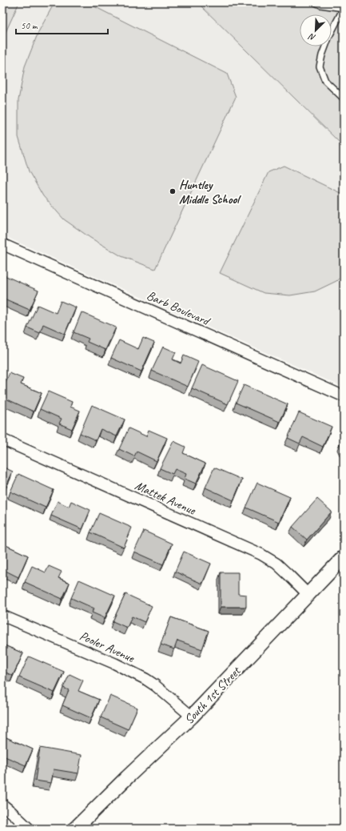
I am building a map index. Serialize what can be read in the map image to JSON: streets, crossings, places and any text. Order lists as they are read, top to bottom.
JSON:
{
  "streets": {
    "street": [
      "Barb Boulevard",
      "Mattek Avenue",
      "Pooler Avenue",
      "South 1st Street"
    ]
  },
  "crossings": [
    ["Mattek Avenue", "South 1st Street"],
    ["Pooler Avenue", "South 1st Street"]
  ],
  "places": ["Huntley Middle School"],
  "scale_bar": "50 m",
  "north": "bottom left"
}
